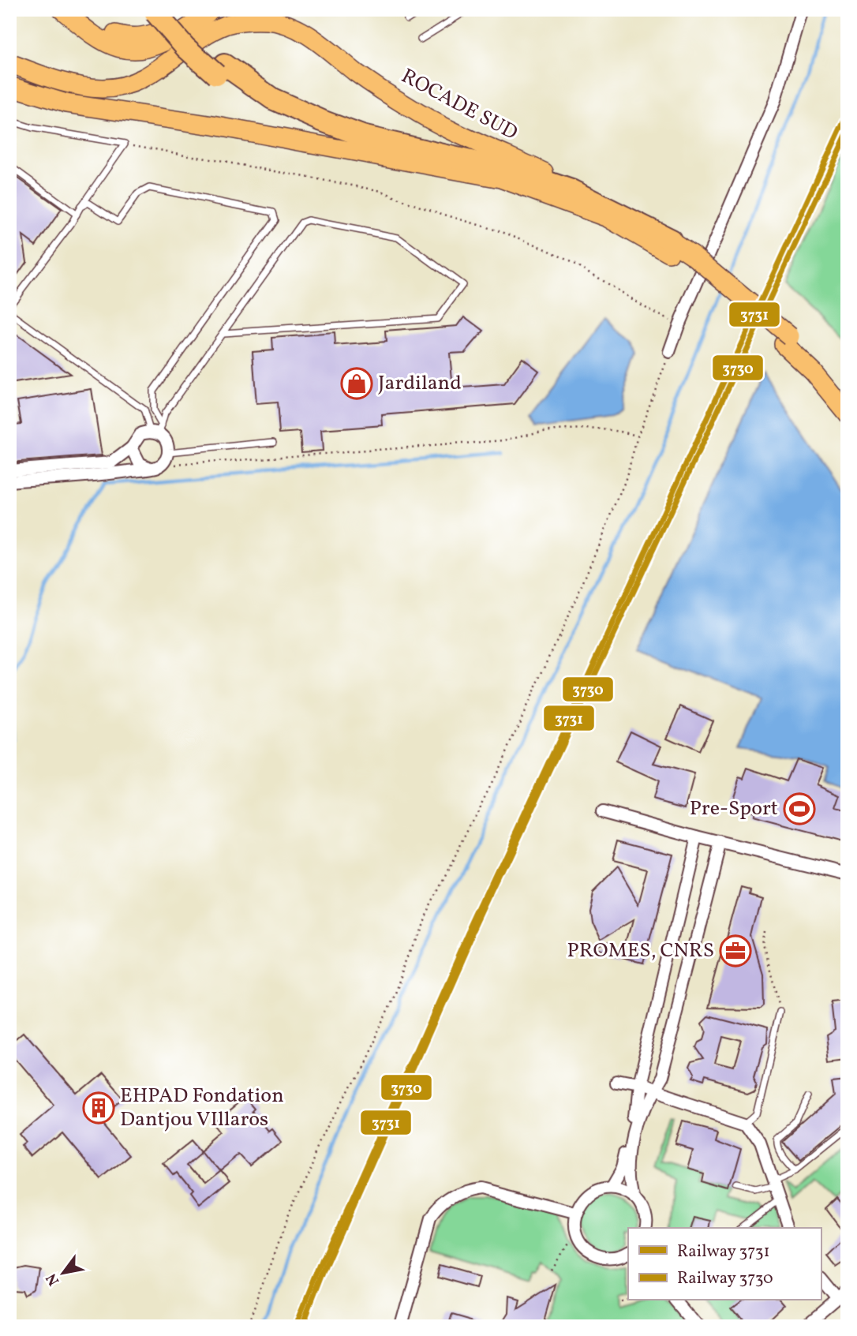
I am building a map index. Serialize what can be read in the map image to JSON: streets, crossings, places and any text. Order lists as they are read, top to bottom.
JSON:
{
  "streets": {
    "main road": ["ROCADE SUD"]
  },
  "places": {
    "shop": ["Jardiland"],
    "sports": ["Pre-Sport"],
    "office": ["PROMES, CNRS"],
    "building": ["EHPAD Fondation Dantjou VIllaros"]
  },
  "lines": ["rail line 3731", "rail line 3730"],
  "legend": ["Railway 3731", "Railway 3730"],
  "north": "bottom left"
}
